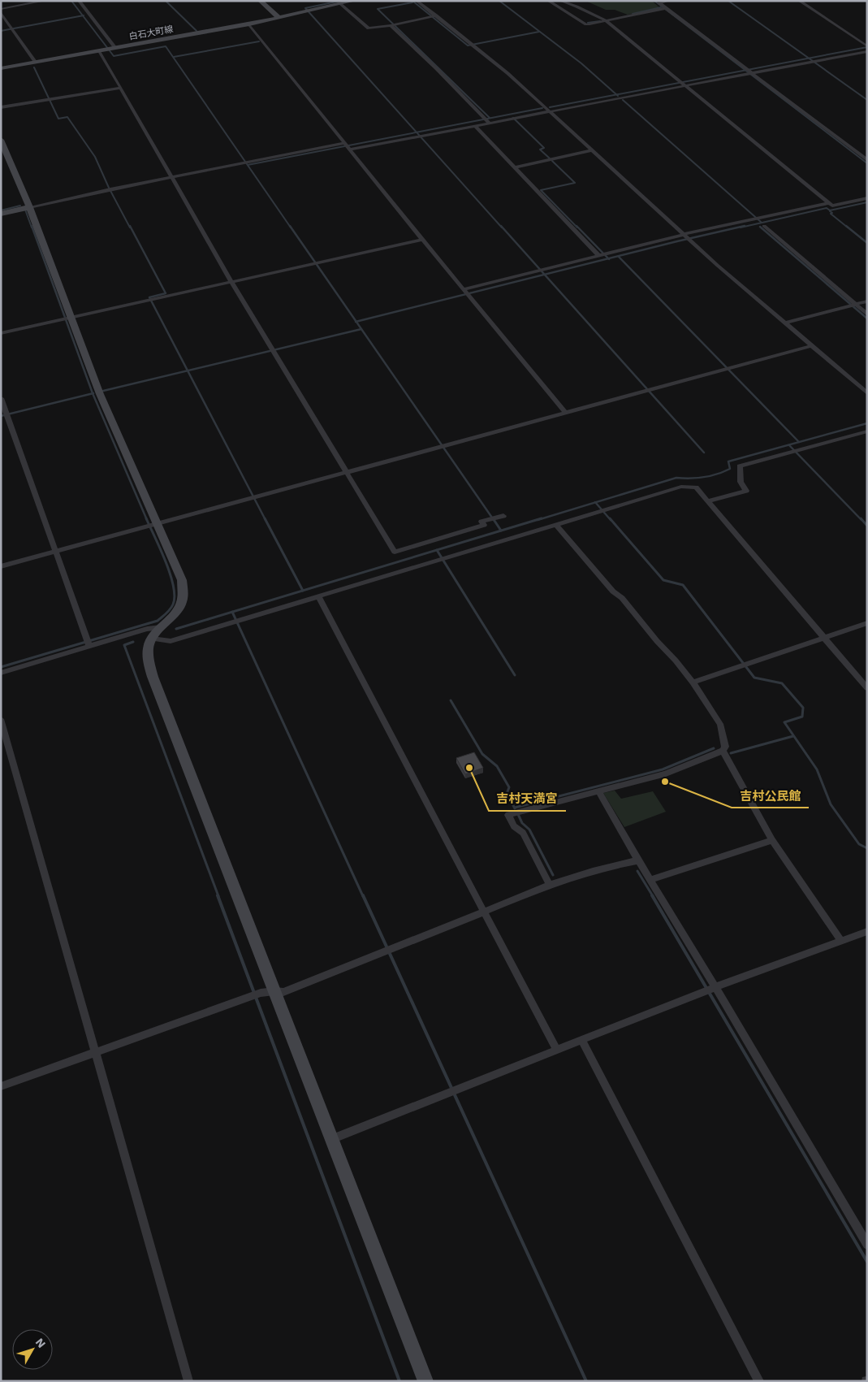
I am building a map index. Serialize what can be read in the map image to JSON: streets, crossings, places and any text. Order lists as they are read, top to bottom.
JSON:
{
  "streets": {
    "street": ["白石大町線"]
  },
  "places": ["吉村天満宮", "吉村公民館"],
  "north": "top right"
}
